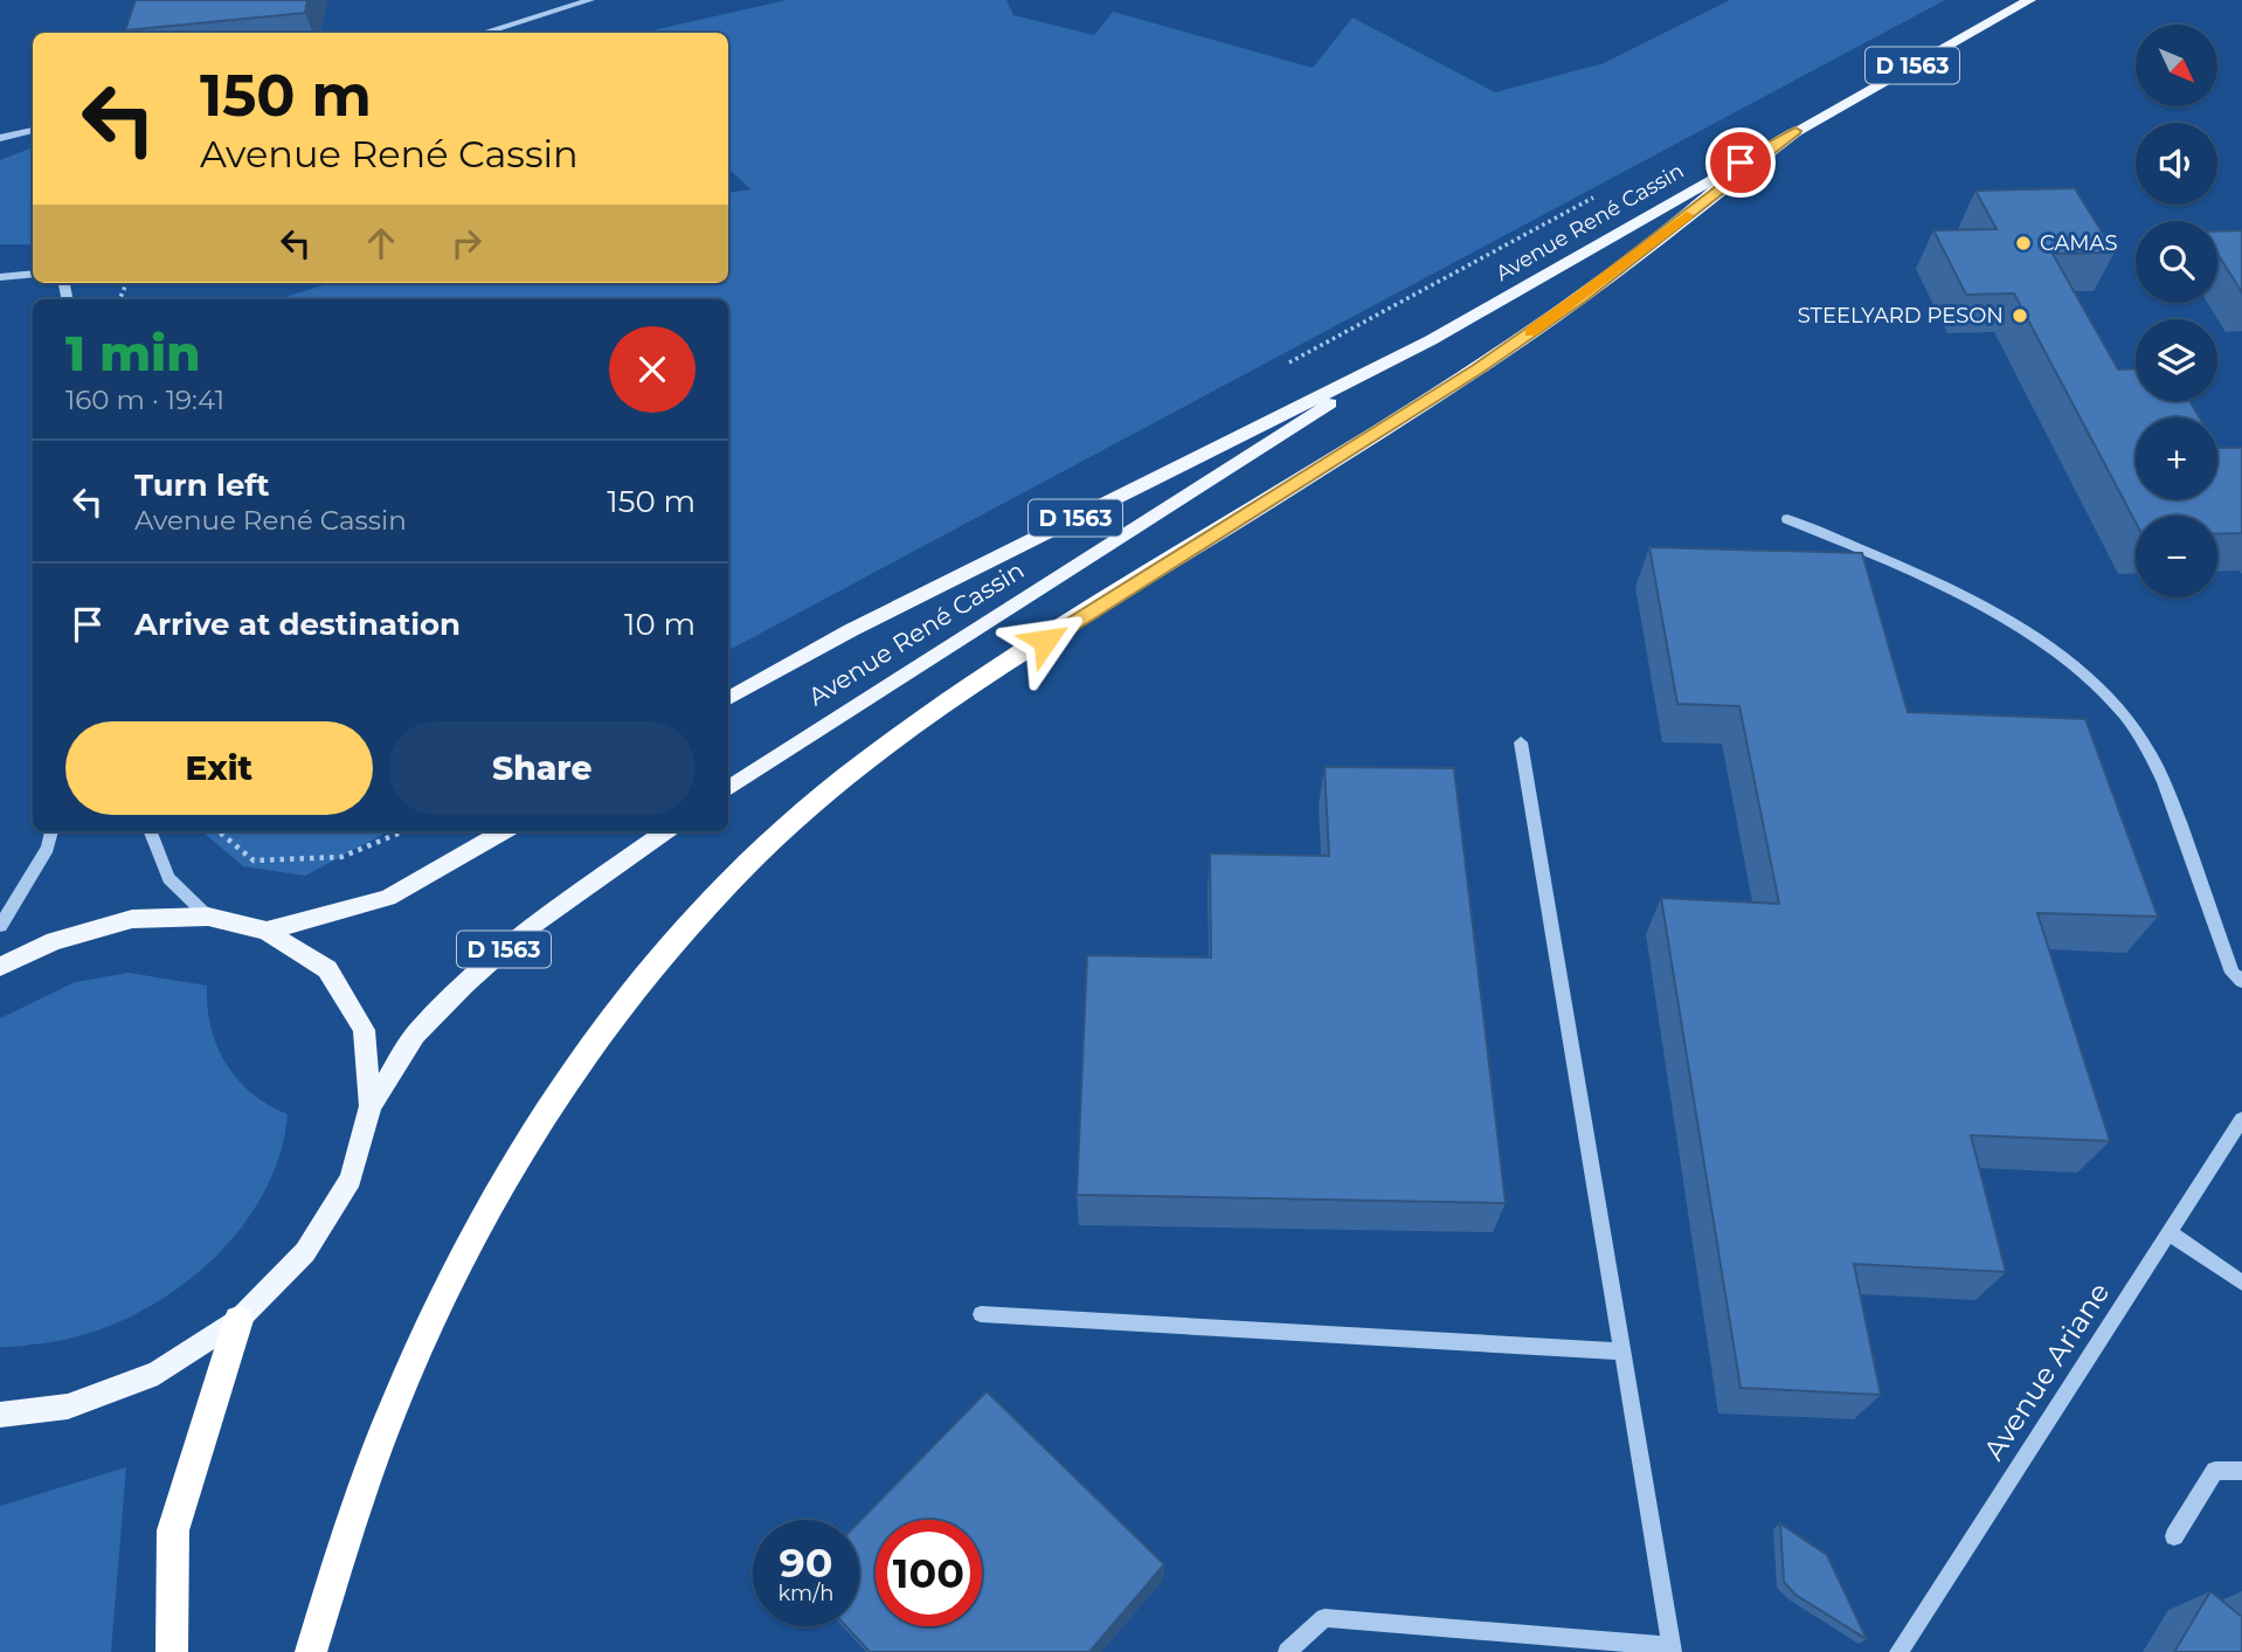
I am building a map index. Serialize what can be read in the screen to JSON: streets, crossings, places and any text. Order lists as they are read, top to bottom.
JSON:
{
  "streets": {
    "main road": ["D 1563", "Avenue René Cassin"],
    "street": ["Avenue Ariane"]
  },
  "places": ["CAMAS", "STEELYARD PESON"],
  "north": "bottom right",
  "page": {
    "map_buttons": ["+", "−"],
    "turn": ["150 m", "Avenue René Cassin"],
    "heading": ["1 min", "160 m · 19:41"],
    "list": [
      {
        "name": "Turn left",
        "note": "Avenue René Cassin",
        "value": "150 m"
      },
      {
        "name": "Arrive at destination",
        "value": "10 m"
      }
    ],
    "buttons": ["Exit", "Share"],
    "speed": "90 km/h",
    "limit": "100"
  }
}
